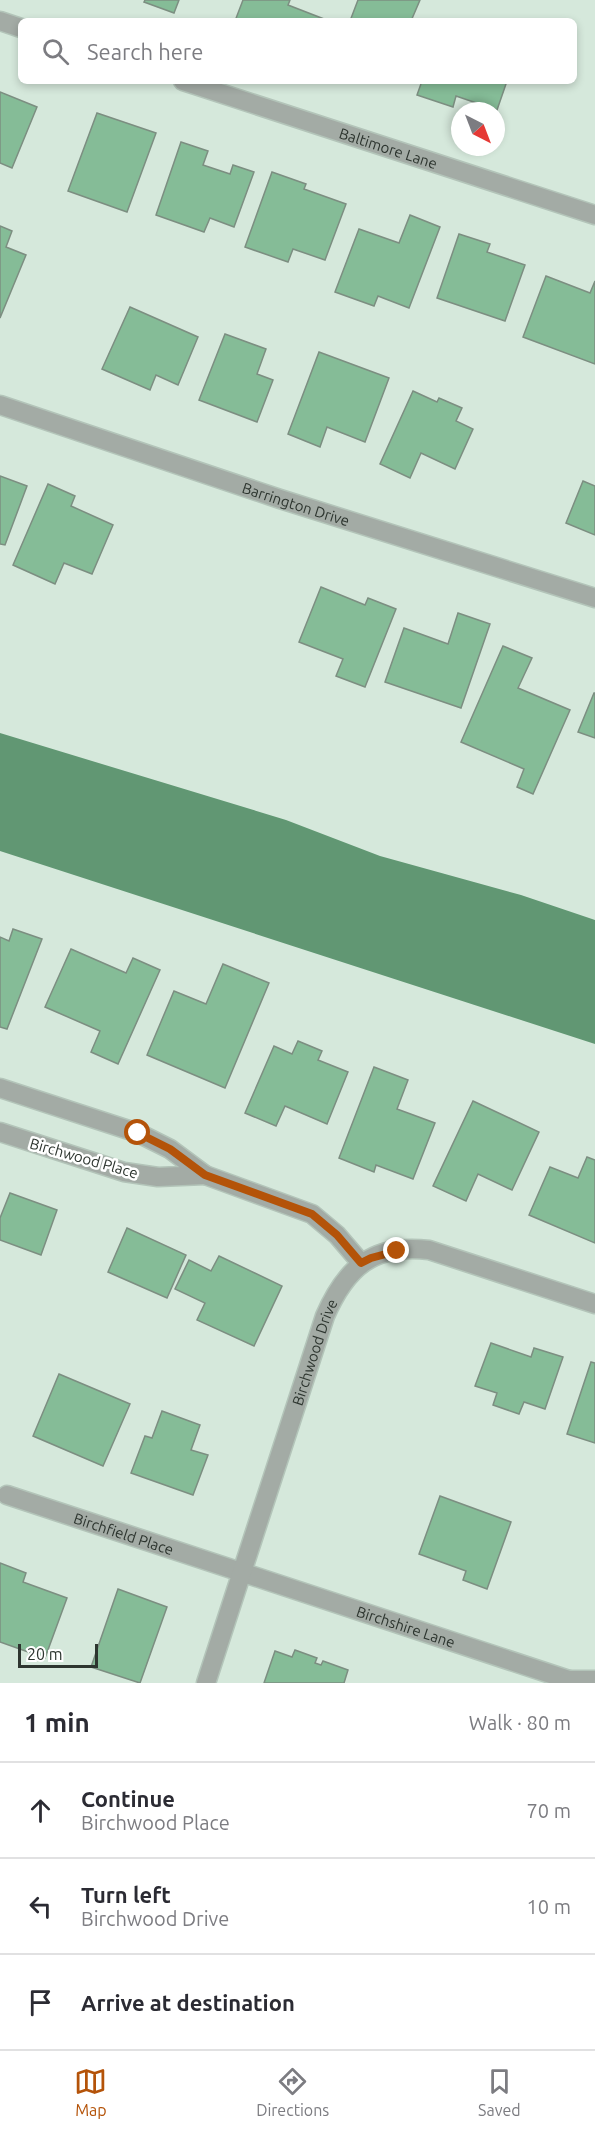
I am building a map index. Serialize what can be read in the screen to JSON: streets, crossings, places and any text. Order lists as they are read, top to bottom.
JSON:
{
  "streets": {
    "street": [
      "Baltimore Lane",
      "Barrington Drive",
      "Birchwood Place",
      "Birchwood Drive",
      "Birchfield Place",
      "Birchshire Lane"
    ]
  },
  "crossings": [
    ["Birchwood Place", "Birchwood Drive"],
    ["Birchwood Drive", "Birchfield Place"],
    ["Birchwood Drive", "Birchshire Lane"],
    ["Birchfield Place", "Birchshire Lane"]
  ],
  "scale_bar": "20 m",
  "north": "bottom right",
  "page": {
    "search": "Search here",
    "scale": "20 m",
    "heading": ["1 min", "Walk · 80 m"],
    "list": [
      ["Continue", "Birchwood Place", "70 m"],
      ["Turn left", "Birchwood Drive", "10 m"],
      "Arrive at destination"
    ],
    "nav": ["Map", "Directions", "Saved"]
  }
}
